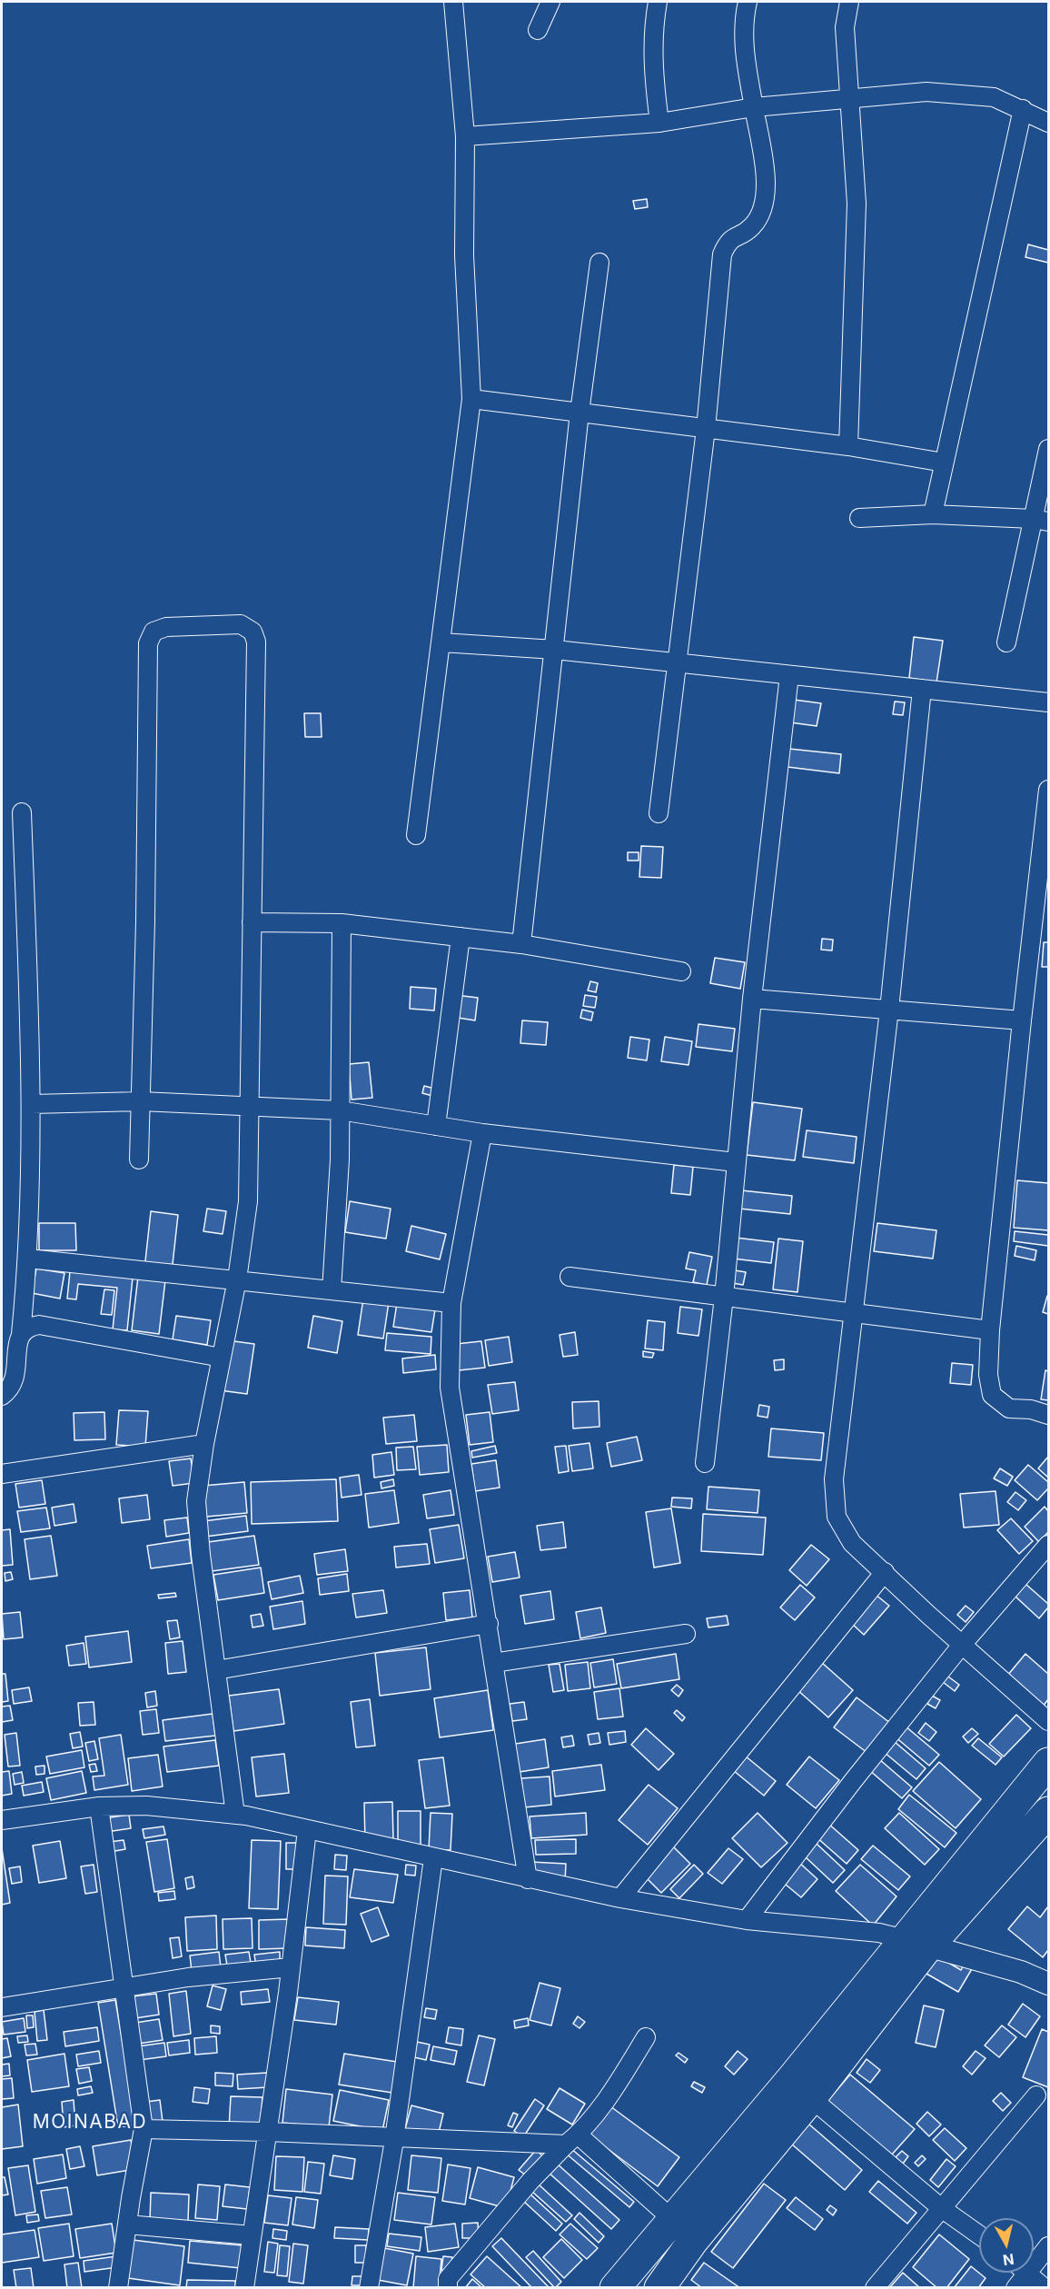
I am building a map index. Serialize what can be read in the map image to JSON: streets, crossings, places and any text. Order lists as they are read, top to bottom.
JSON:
{
  "districts": ["MOINABAD"],
  "north": "bottom"
}
